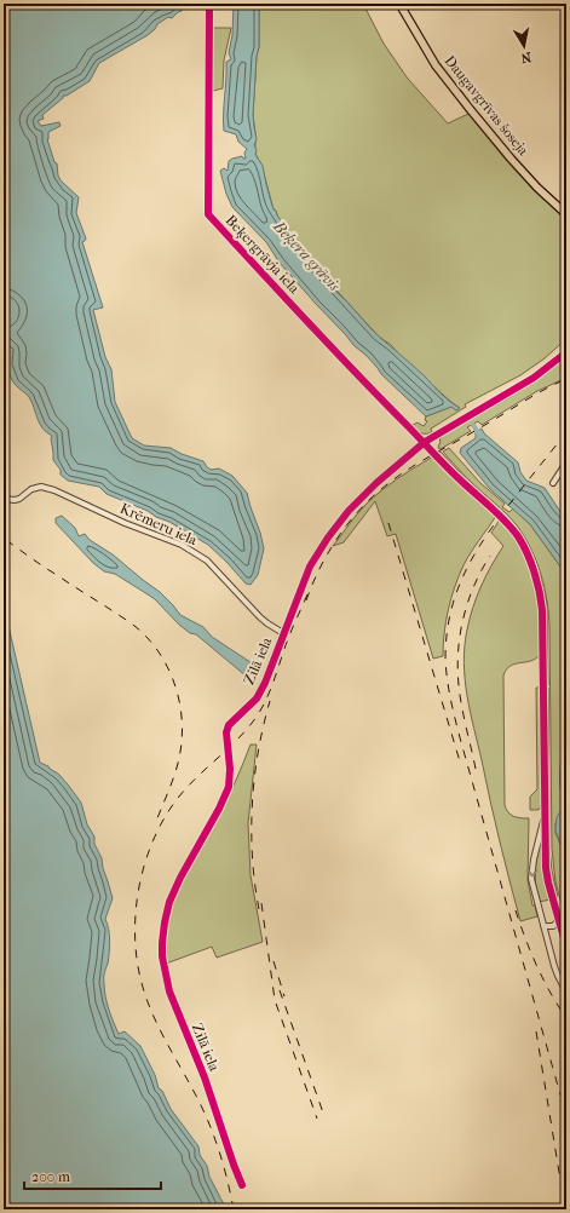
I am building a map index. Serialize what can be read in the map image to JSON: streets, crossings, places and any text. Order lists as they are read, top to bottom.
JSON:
{
  "streets": {
    "main road": ["Daugavgrīvas šoseja"],
    "street": ["Beķergrāvja iela", "Krēmeru iela", "Zilā iela"]
  },
  "crossings": [
    ["Beķergrāvja iela", "Zilā iela"],
    ["Krēmeru iela", "Zilā iela"]
  ],
  "water": ["Beķera grāvis"],
  "scale_bar": "200 m",
  "north": "bottom"
}
